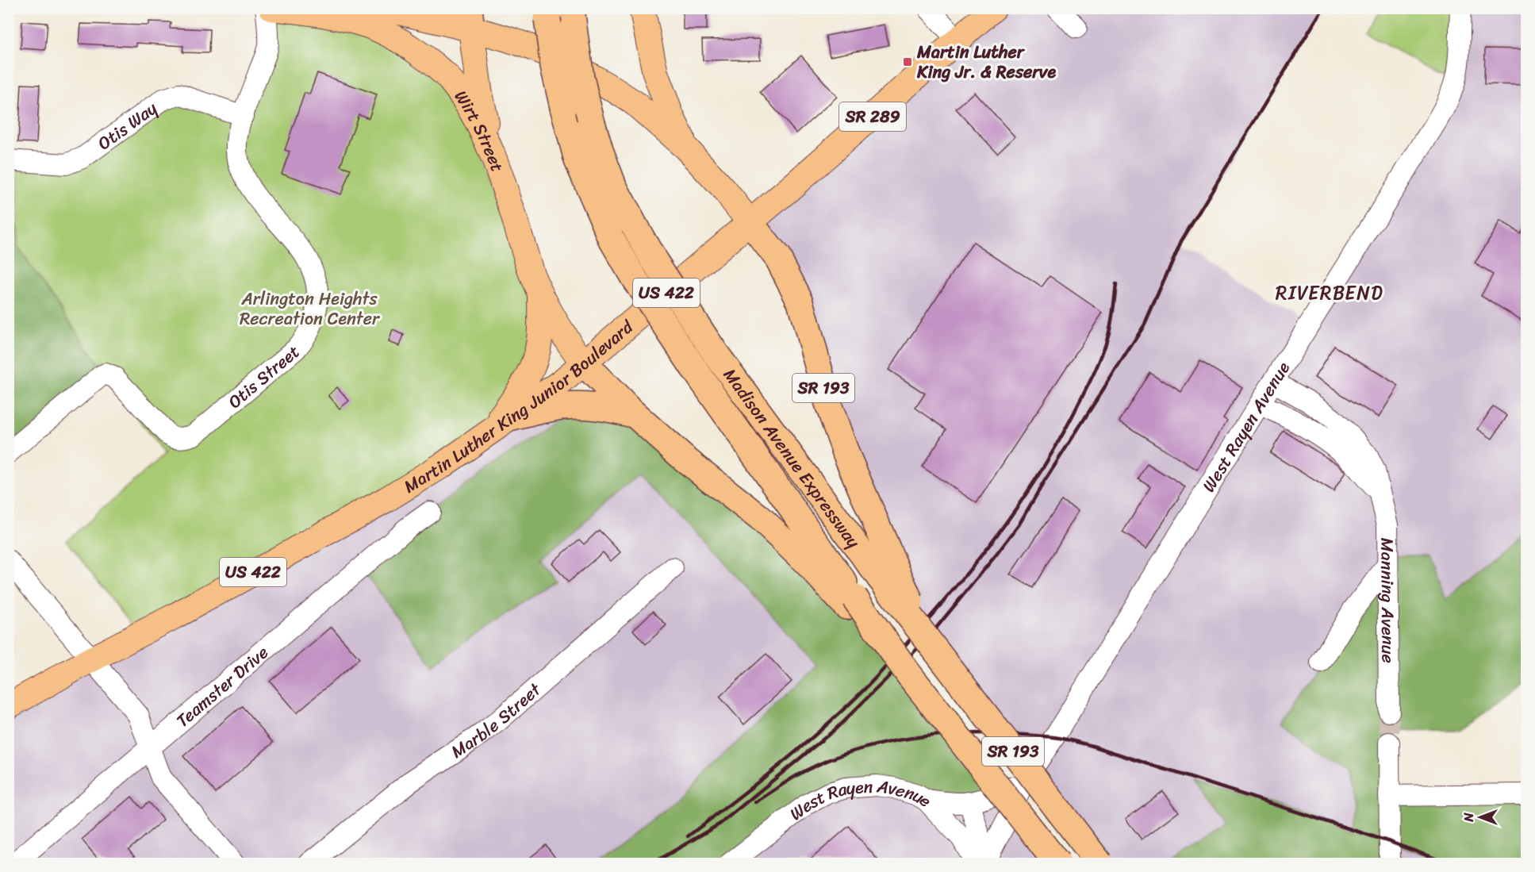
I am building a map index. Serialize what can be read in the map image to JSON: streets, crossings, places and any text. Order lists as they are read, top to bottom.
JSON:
{
  "streets": {
    "highway": ["SR 193", "Madison Avenue Expressway"],
    "main road": [
      "SR 289",
      "Wirt Street",
      "US 422",
      "Martin Luther King Junior Boulevard"
    ],
    "street": [
      "Otis Way",
      "Otis Street",
      "West Rayen Avenue",
      "Manning Avenue",
      "Teamster Drive",
      "Marble Street"
    ]
  },
  "crossings": [
    ["Otis Way", "Otis Street"],
    ["Wirt Street", "US 422"],
    ["Wirt Street", "Martin Luther King Junior Boulevard"],
    ["US 422", "Martin Luther King Junior Boulevard"],
    ["SR 193", "Martin Luther King Junior Boulevard"],
    ["SR 193", "Madison Avenue Expressway"],
    ["West Rayen Avenue", "Manning Avenue"]
  ],
  "districts": ["RIVERBEND"],
  "parks": ["Arlington Heights Recreation Center"],
  "places": {
    "transit": ["Martin Luther King Jr. & Reserve"]
  },
  "north": "left"
}
